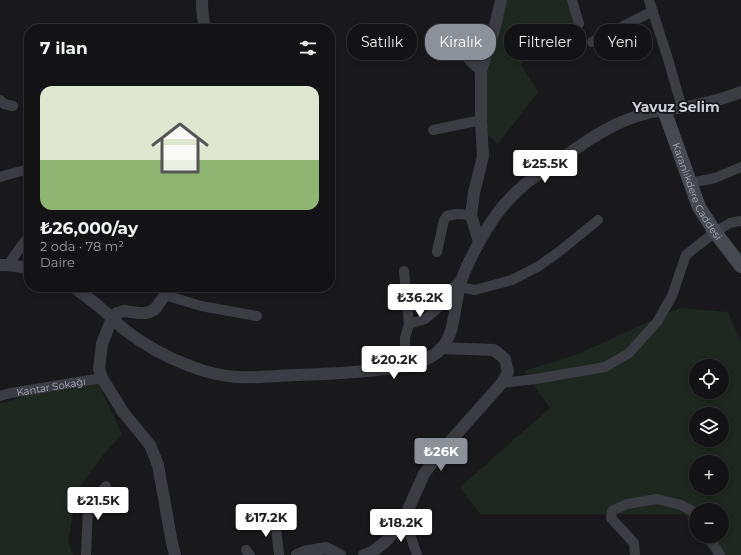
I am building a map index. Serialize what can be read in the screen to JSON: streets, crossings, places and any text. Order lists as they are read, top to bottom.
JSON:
{
  "streets": {
    "main road": ["Karanlıkdere Caddesi"],
    "street": ["Kantar Sokağı"]
  },
  "districts": ["Yavuz Selim"],
  "page": {
    "chip": [
      "Satılık",
      "Kiralık",
      "Filtreler",
      "Yeni"
    ],
    "heading": "7 ilan",
    "list": [
      {
        "name": "₺26,000/ay",
        "note": "2 oda · 78 m² · Daire"
      }
    ],
    "price": [
      "₺25.5K",
      "₺36.2K",
      "₺20.2K",
      "₺26K",
      "₺21.5K",
      "₺17.2K",
      "₺18.2K"
    ],
    "map_buttons": ["+", "−"]
  }
}
